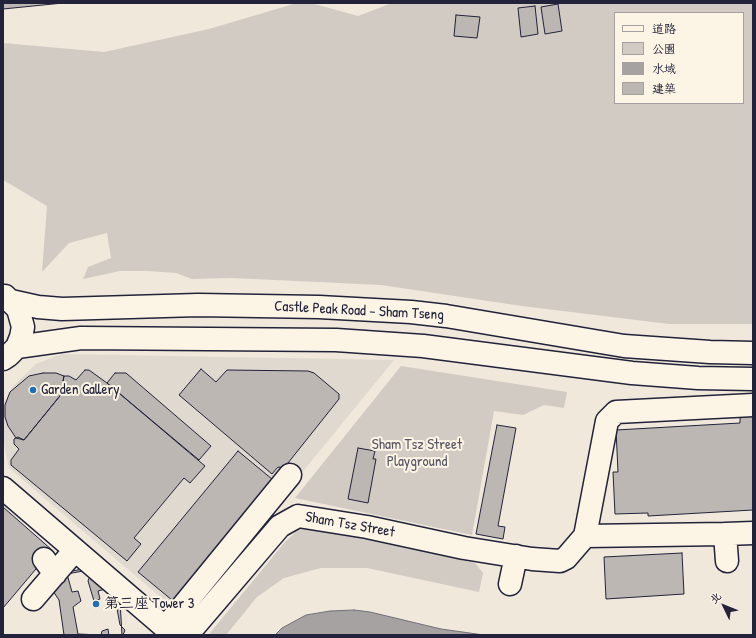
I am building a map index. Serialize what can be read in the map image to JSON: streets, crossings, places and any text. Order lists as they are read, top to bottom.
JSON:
{
  "streets": {
    "main road": ["Castle Peak Road – Sham Tseng", "Sham Tsz Street"]
  },
  "parks": ["Sham Tsz Street Playground"],
  "places": ["Garden Gallery", "第三座 Tower 3"],
  "legend": [
    "道路",
    "公園",
    "水域",
    "建築"
  ],
  "north": "top left"
}
